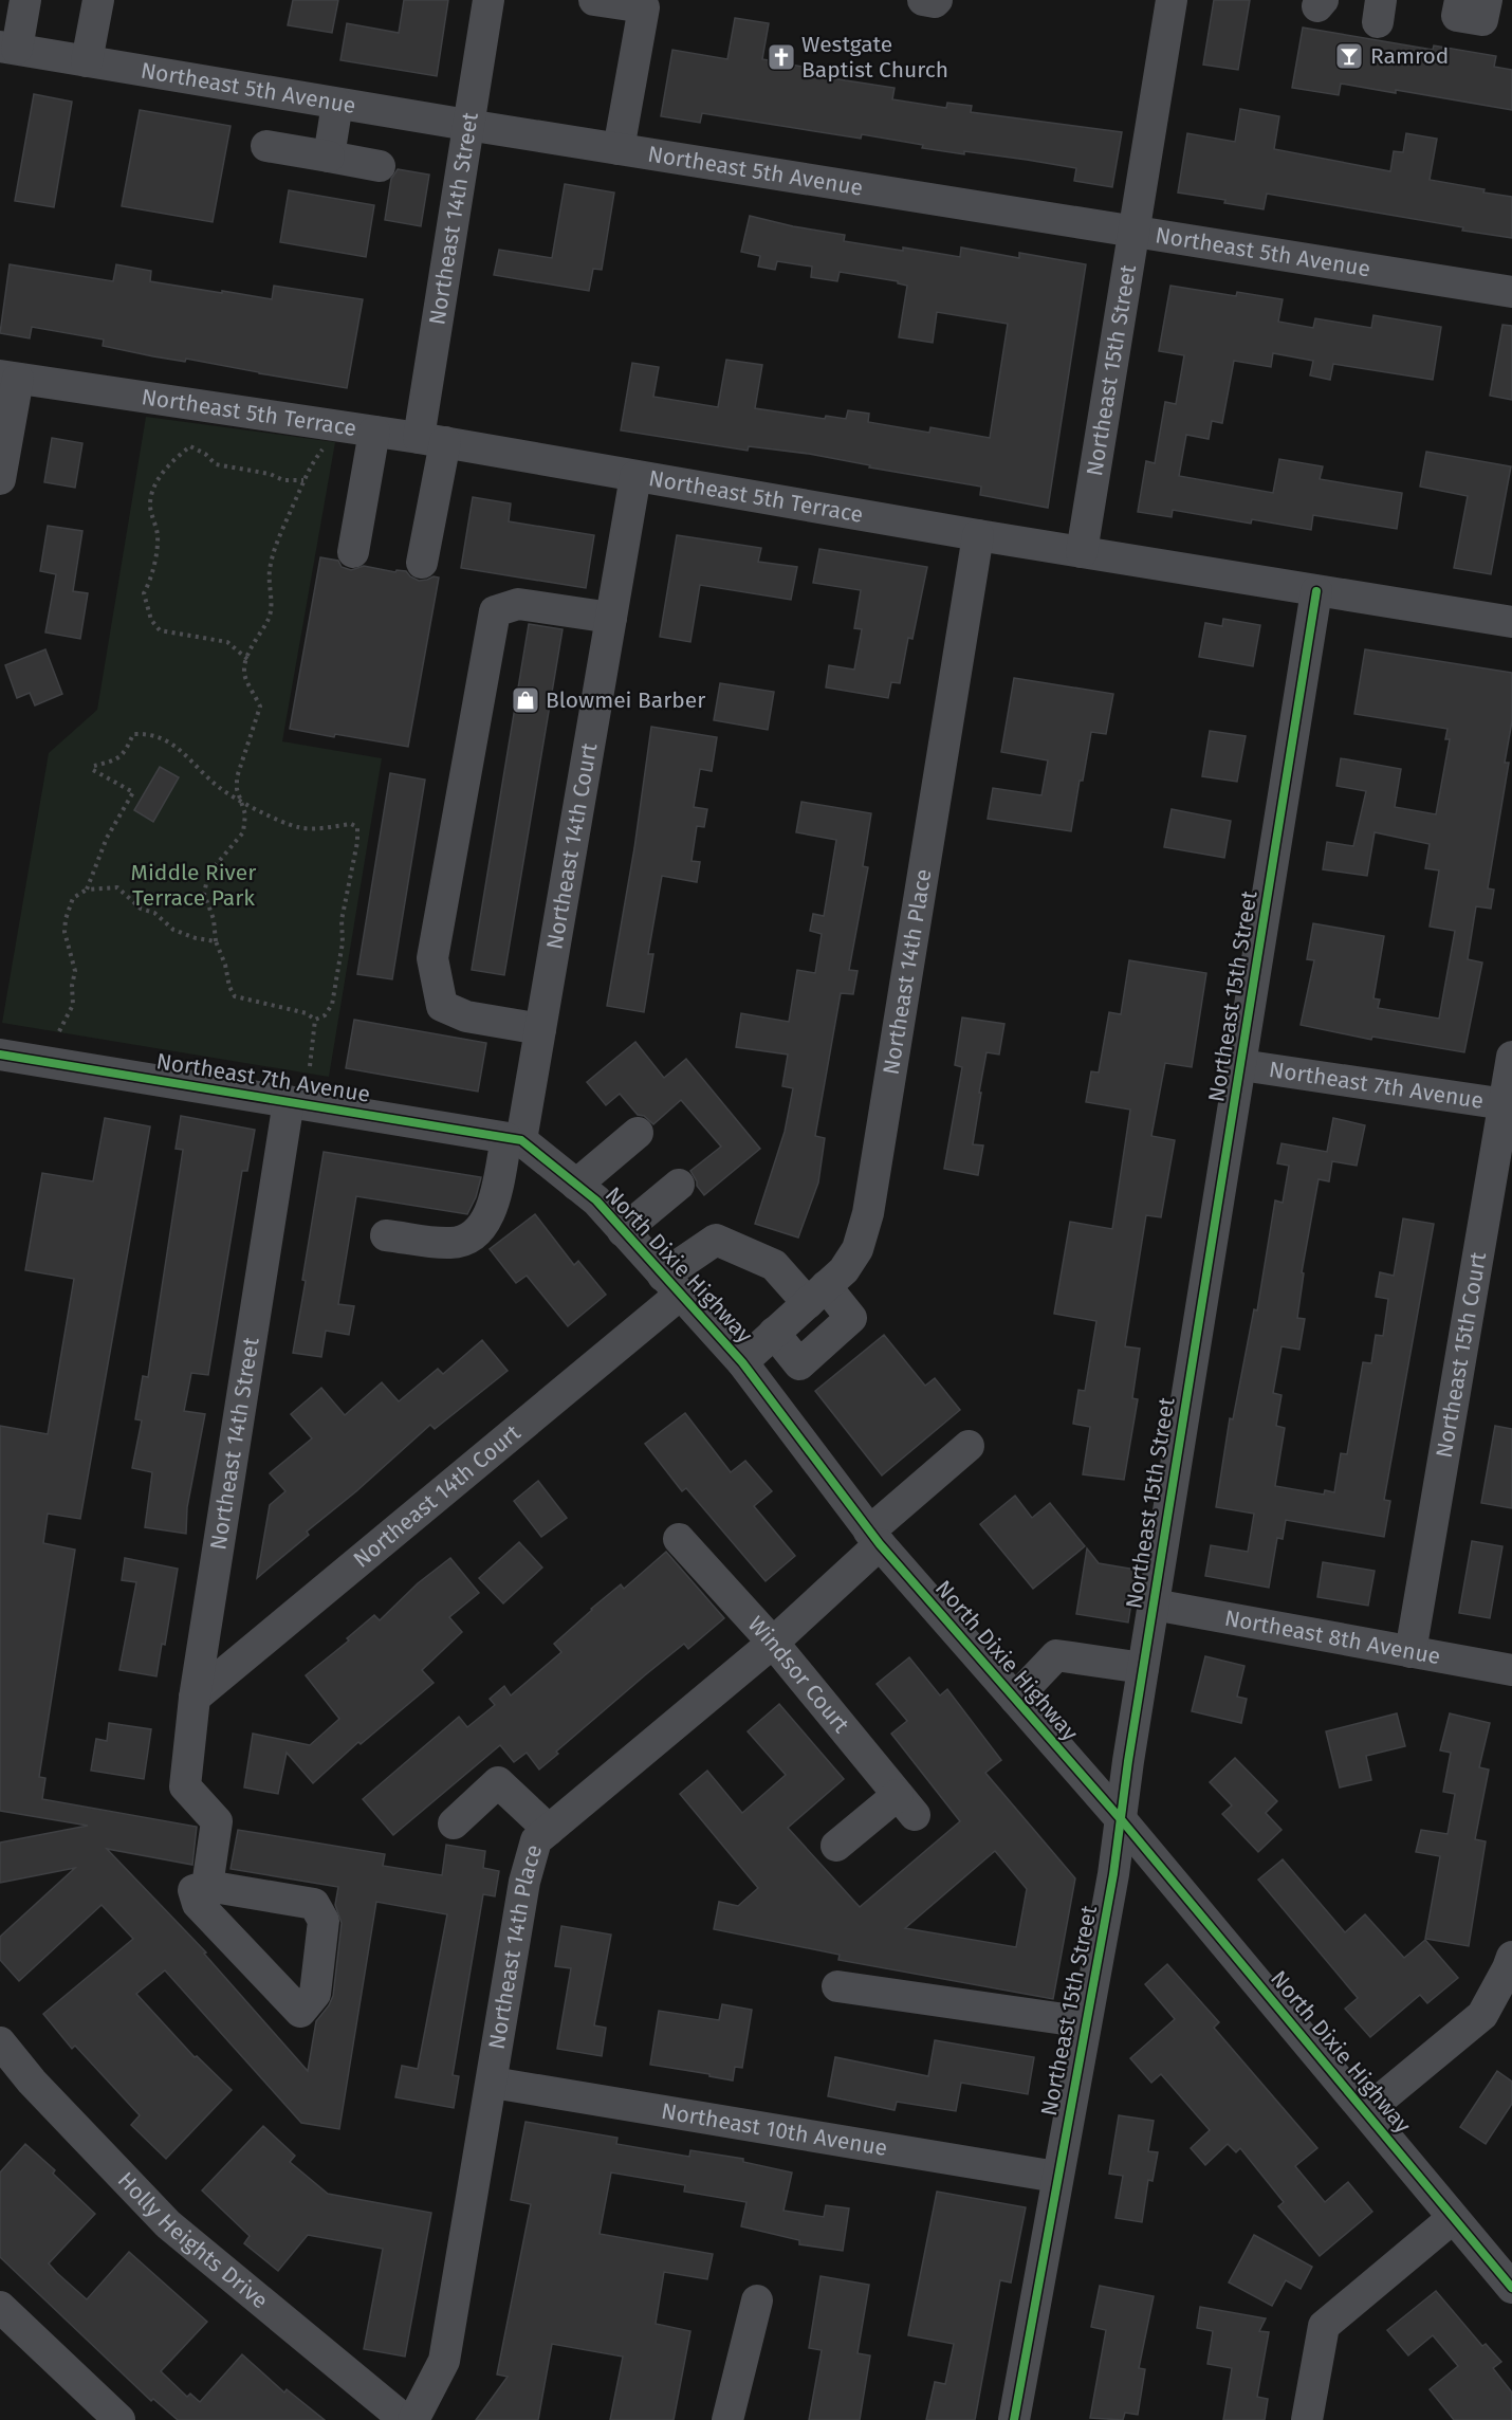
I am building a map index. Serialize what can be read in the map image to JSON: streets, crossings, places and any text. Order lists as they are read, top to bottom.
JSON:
{
  "streets": {
    "street": [
      "Northeast 5th Avenue",
      "Northeast 14th Street",
      "Northeast 15th Street",
      "Northeast 5th Terrace",
      "Northeast 14th Court",
      "Northeast 14th Place",
      "Northeast 7th Avenue",
      "North Dixie Highway",
      "Northeast 15th Court",
      "Northeast 8th Avenue",
      "Windsor Court",
      "Northeast 10th Avenue",
      "Holly Heights Drive"
    ]
  },
  "crossings": [
    ["Northeast 5th Avenue", "Northeast 14th Street"],
    ["Northeast 5th Avenue", "Northeast 15th Street"],
    ["Northeast 14th Street", "Northeast 5th Terrace"],
    ["Northeast 14th Street", "Northeast 14th Court"],
    ["Northeast 14th Street", "Northeast 7th Avenue"],
    ["Northeast 15th Street", "Northeast 5th Terrace"],
    ["Northeast 15th Street", "Northeast 7th Avenue"],
    ["Northeast 15th Street", "North Dixie Highway"],
    ["Northeast 15th Street", "Northeast 8th Avenue"],
    ["Northeast 15th Street", "Northeast 10th Avenue"],
    ["Northeast 5th Terrace", "Northeast 14th Court"],
    ["Northeast 5th Terrace", "Northeast 14th Place"],
    ["Northeast 14th Court", "Northeast 14th Place"],
    ["Northeast 14th Court", "Northeast 7th Avenue"],
    ["Northeast 14th Court", "North Dixie Highway"],
    ["Northeast 14th Place", "North Dixie Highway"],
    ["Northeast 14th Place", "Windsor Court"],
    ["Northeast 14th Place", "Northeast 10th Avenue"],
    ["Northeast 7th Avenue", "North Dixie Highway"],
    ["Northeast 7th Avenue", "Northeast 15th Court"],
    ["Northeast 15th Court", "Northeast 8th Avenue"]
  ],
  "parks": ["Middle River Terrace Park"],
  "places": {
    "bar": ["Ramrod"],
    "church": ["Westgate Baptist Church"],
    "shop": ["Blowmei Barber"]
  }
}
